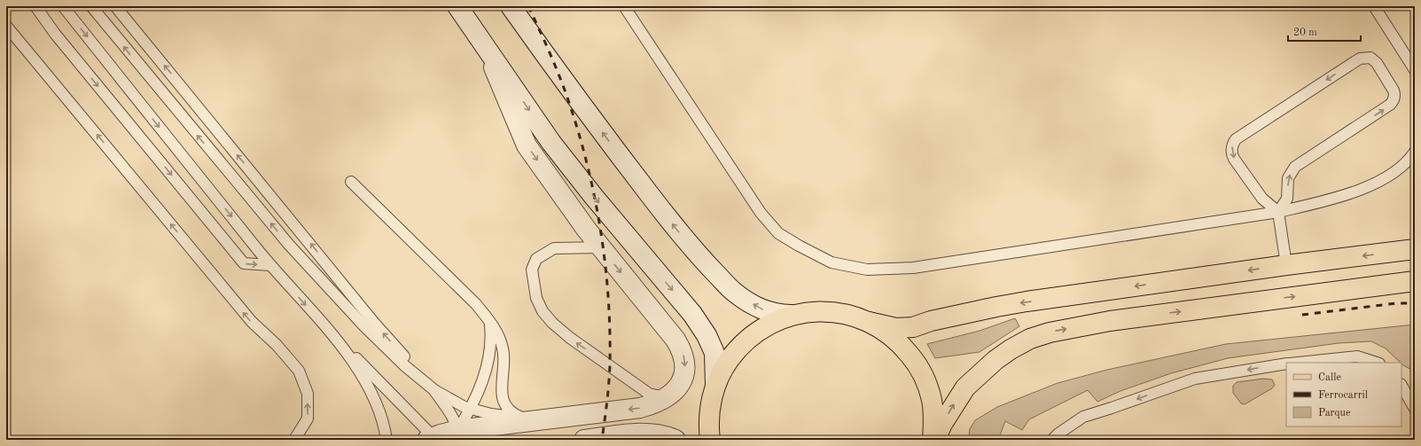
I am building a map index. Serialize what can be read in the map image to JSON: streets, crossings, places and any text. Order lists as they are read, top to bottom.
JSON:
{
  "legend": ["Calle", "Ferrocarril", "Parque"],
  "scale_bar": "20 m"
}
